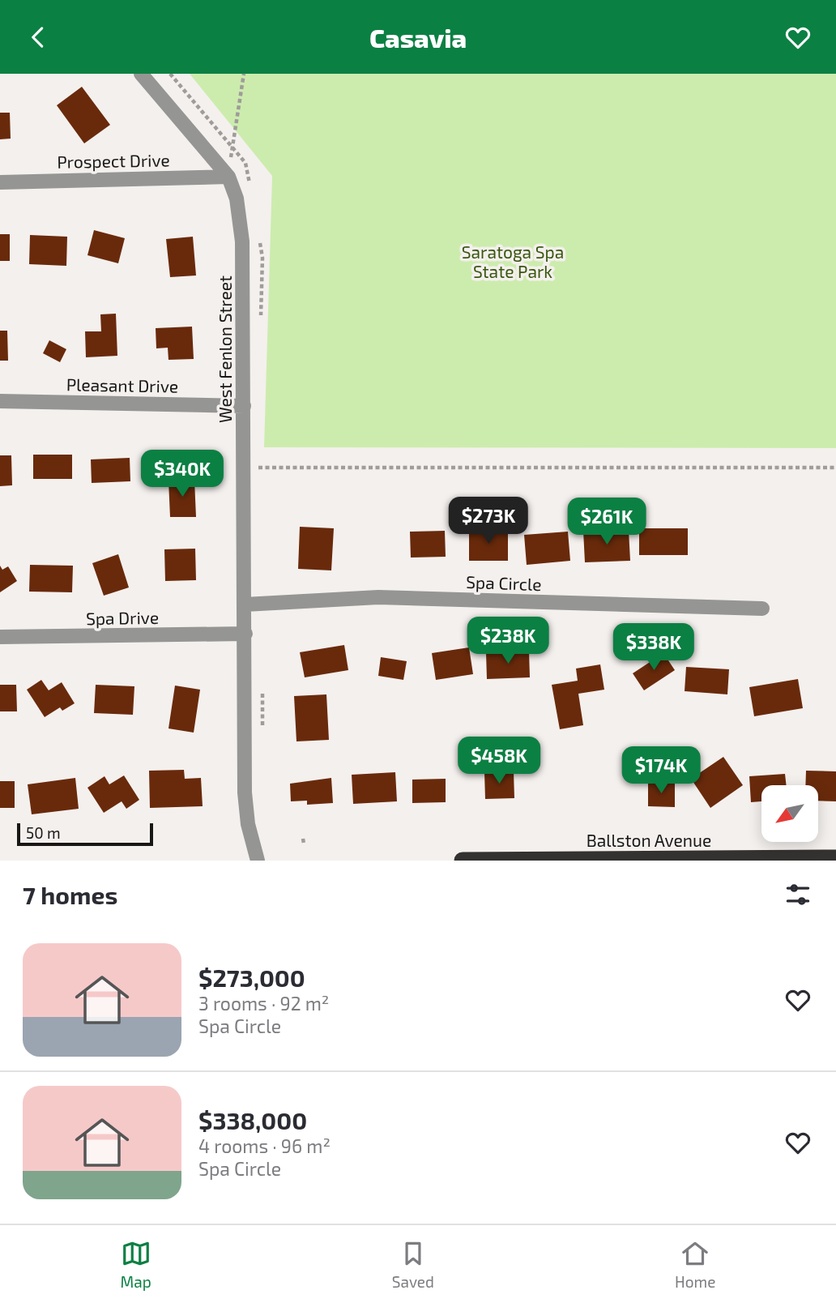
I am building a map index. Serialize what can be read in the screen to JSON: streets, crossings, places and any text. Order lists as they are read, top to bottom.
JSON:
{
  "streets": {
    "highway": ["Ballston Avenue"],
    "street": [
      "Prospect Drive",
      "West Fenlon Street",
      "Pleasant Drive",
      "Spa Circle",
      "Spa Drive"
    ]
  },
  "crossings": [
    ["Prospect Drive", "West Fenlon Street"],
    ["West Fenlon Street", "Pleasant Drive"],
    ["West Fenlon Street", "Spa Circle"],
    ["West Fenlon Street", "Spa Drive"]
  ],
  "parks": ["Saratoga Spa State Park"],
  "scale_bar": "50 m",
  "north": "bottom left",
  "page": {
    "header": "Casavia",
    "price": [
      "$340K",
      "$273K",
      "$261K",
      "$238K",
      "$338K",
      "$458K",
      "$174K"
    ],
    "scale": "50 m",
    "heading": "7 homes",
    "list": [
      {
        "name": "$273,000",
        "note": "3 rooms · 92 m² · Spa Circle"
      },
      {
        "name": "$338,000",
        "note": "4 rooms · 96 m² · Spa Circle"
      }
    ],
    "tabs": ["Map", "Saved", "Home"]
  }
}
